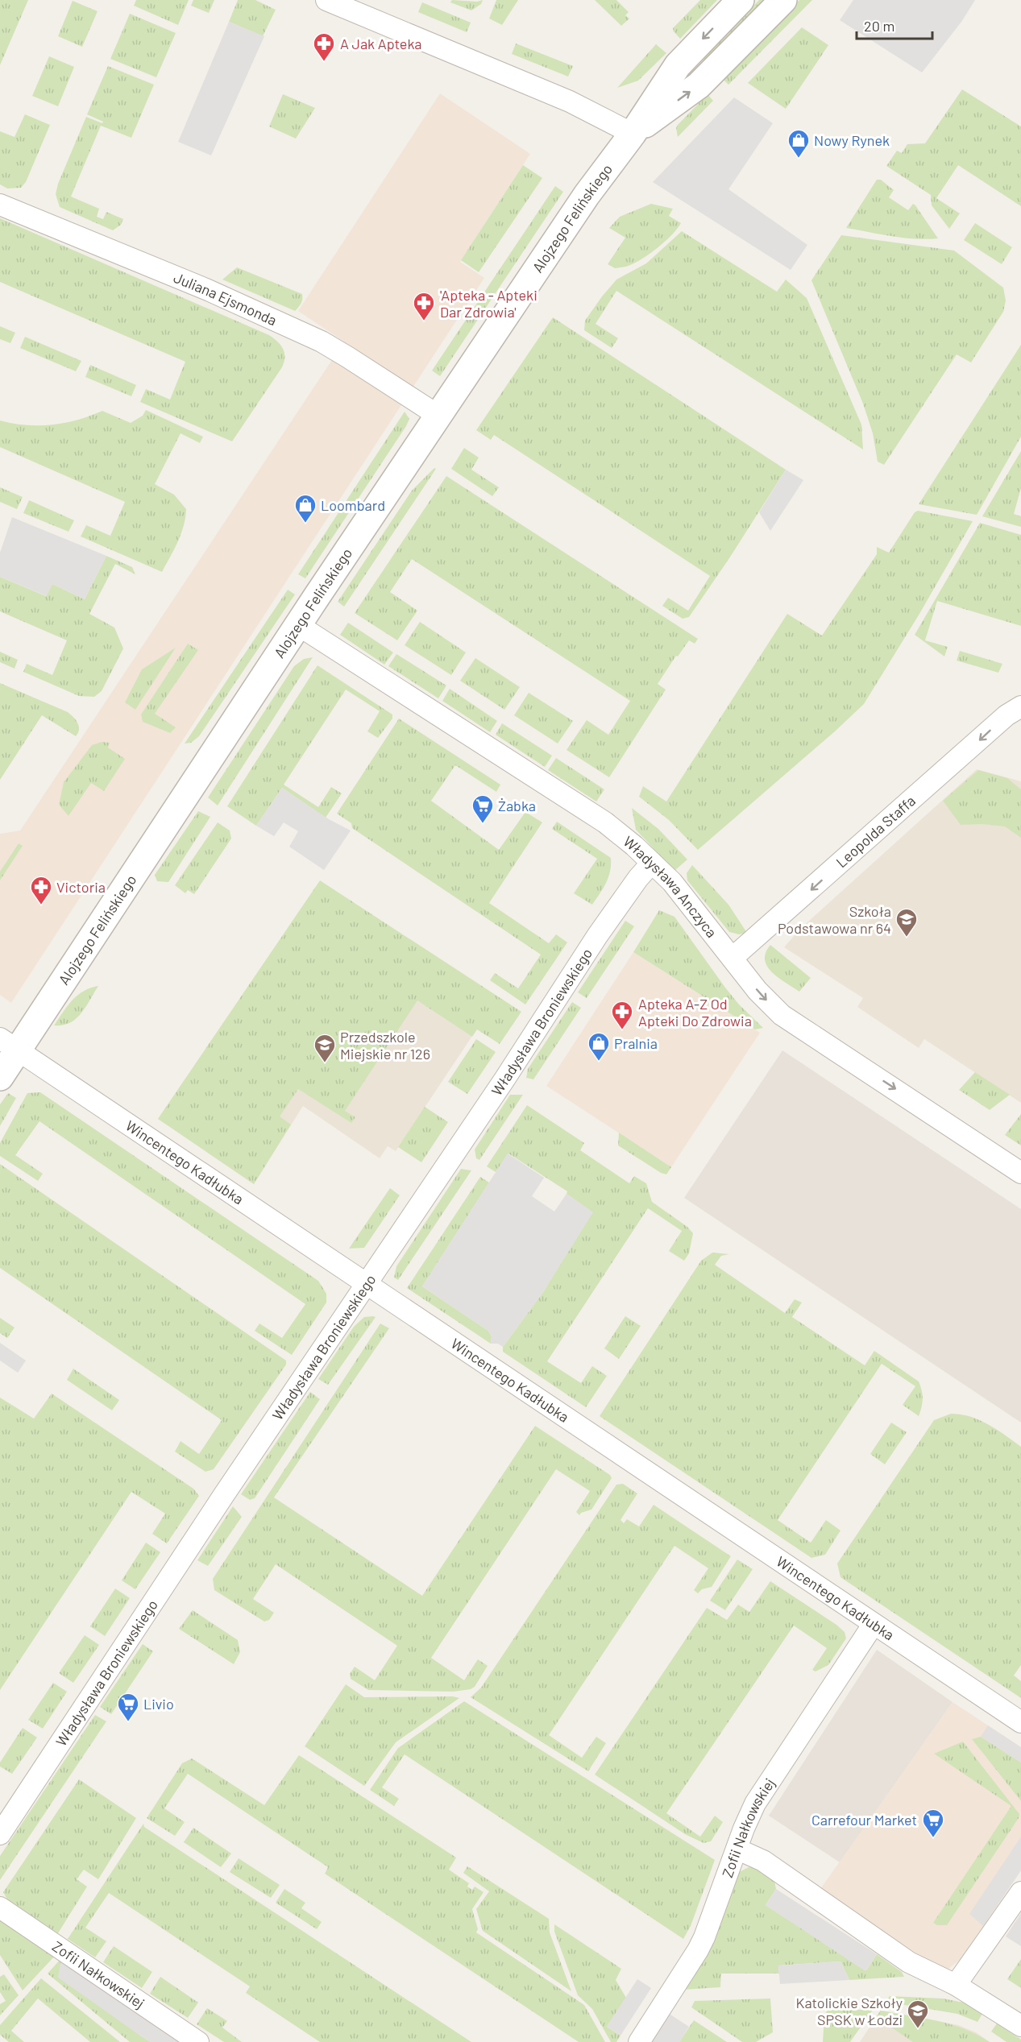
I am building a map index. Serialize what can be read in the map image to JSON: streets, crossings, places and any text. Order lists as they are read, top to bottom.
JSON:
{
  "streets": {
    "street": [
      "Alojzego Felińskiego",
      "Juliana Ejsmonda",
      "Leopolda Staffa",
      "Władysława Anczyca",
      "Władysława Broniewskiego",
      "Wincentego Kadłubka",
      "Zofii Nałkowskiej"
    ]
  },
  "crossings": [
    ["Alojzego Felińskiego", "Juliana Ejsmonda"],
    ["Alojzego Felińskiego", "Władysława Anczyca"],
    ["Alojzego Felińskiego", "Wincentego Kadłubka"],
    ["Leopolda Staffa", "Władysława Anczyca"],
    ["Władysława Anczyca", "Władysława Broniewskiego"],
    ["Władysława Broniewskiego", "Wincentego Kadłubka"],
    ["Wincentego Kadłubka", "Zofii Nałkowskiej"]
  ],
  "one_way": ["Leopolda Staffa", "Władysława Anczyca"],
  "places": {
    "pharmacy": [
      "A Jak Apteka",
      "'Apteka - Apteki Dar Zdrowia'",
      "Victoria",
      "Apteka A-Z Od Apteki Do Zdrowia"
    ],
    "shop": ["Nowy Rynek", "Loombard", "Pralnia"],
    "supermarket": ["Żabka", "Livio", "Carrefour Market"],
    "school or university": ["Szkoła Podstawowa nr 64", "Przedszkole Miejskie nr 126", "Katolickie Szkoły SPSK w Łodzi"]
  },
  "scale_bar": "20 m"
}
